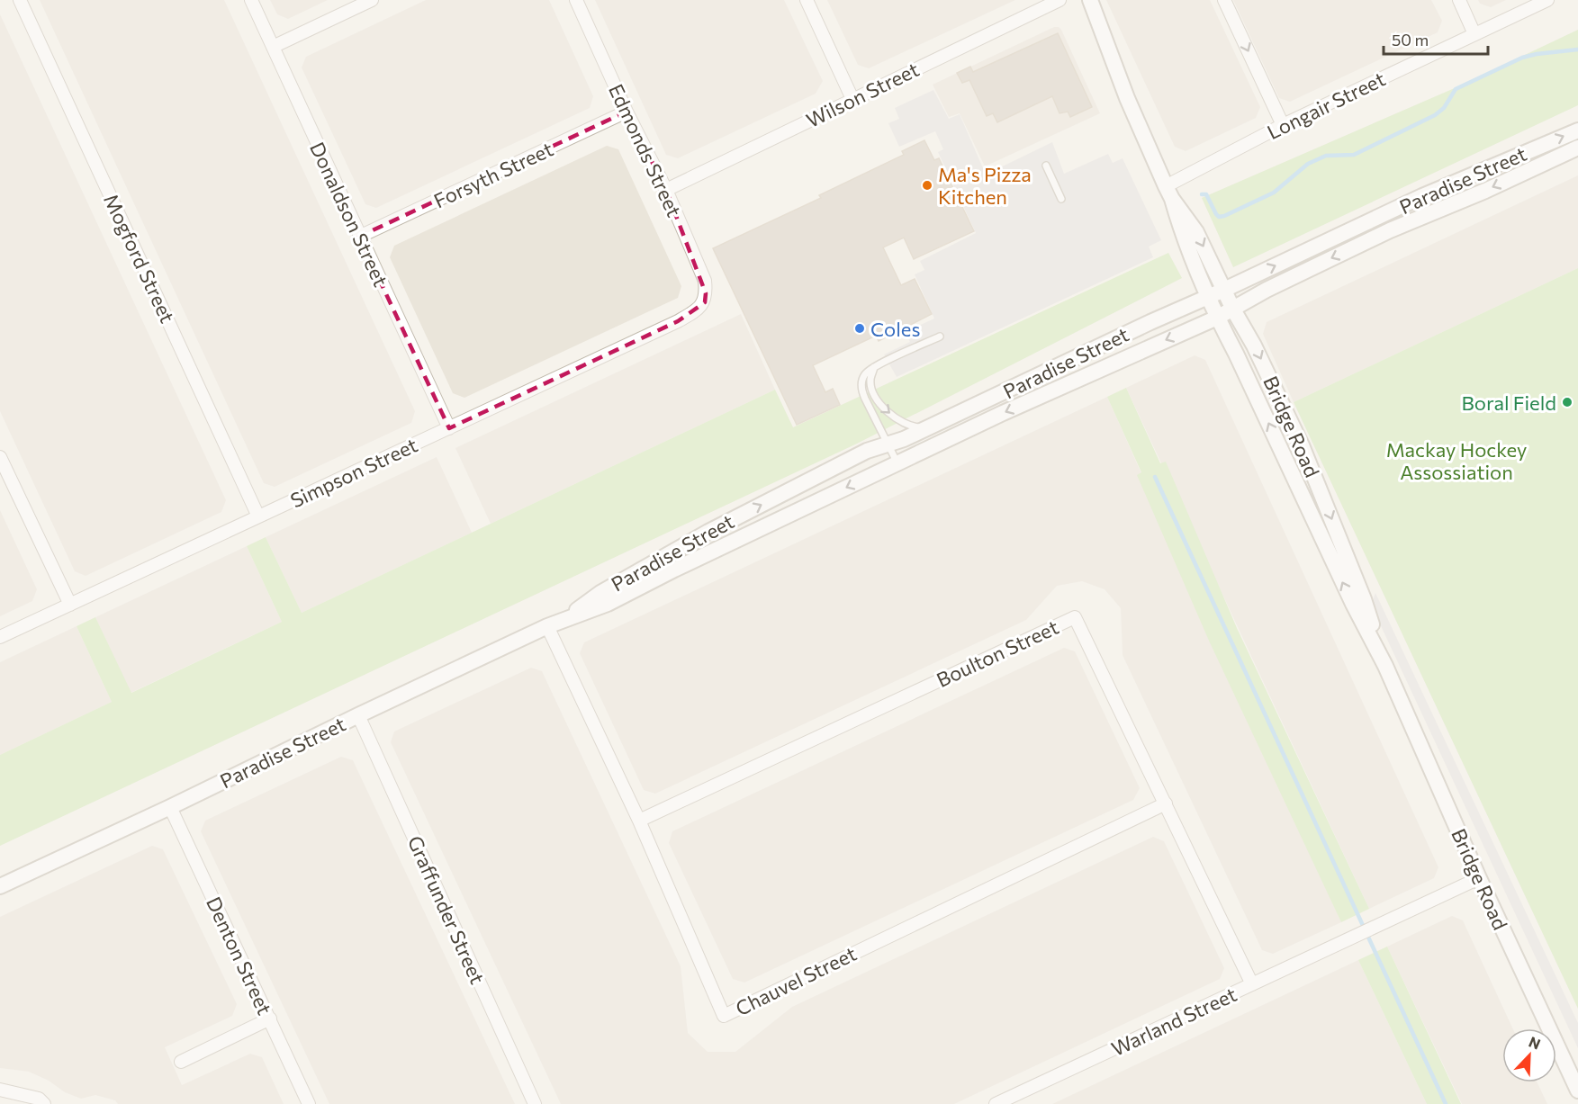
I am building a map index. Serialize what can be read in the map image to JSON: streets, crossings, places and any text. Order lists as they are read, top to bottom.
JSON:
{
  "streets": {
    "street": [
      "Wilson Street",
      "Longair Street",
      "Edmonds Street",
      "Forsyth Street",
      "Paradise Street",
      "Donaldson Street",
      "Mogford Street",
      "Bridge Road",
      "Simpson Street",
      "Boulton Street",
      "Graffunder Street",
      "Denton Street",
      "Chauvel Street",
      "Warland Street"
    ]
  },
  "crossings": [
    ["Wilson Street", "Edmonds Street"],
    ["Longair Street", "Bridge Road"],
    ["Edmonds Street", "Forsyth Street"],
    ["Edmonds Street", "Simpson Street"],
    ["Forsyth Street", "Donaldson Street"],
    ["Paradise Street", "Bridge Road"],
    ["Paradise Street", "Graffunder Street"],
    ["Paradise Street", "Denton Street"],
    ["Paradise Street", "Chauvel Street"],
    ["Donaldson Street", "Simpson Street"],
    ["Mogford Street", "Simpson Street"],
    ["Bridge Road", "Warland Street"],
    ["Boulton Street", "Chauvel Street"],
    ["Boulton Street", "Warland Street"]
  ],
  "parks": ["Mackay Hockey Assossiation"],
  "places": ["Ma's Pizza Kitchen", "Coles", "Boral Field"],
  "scale_bar": "50 m",
  "north": "top right"
}
